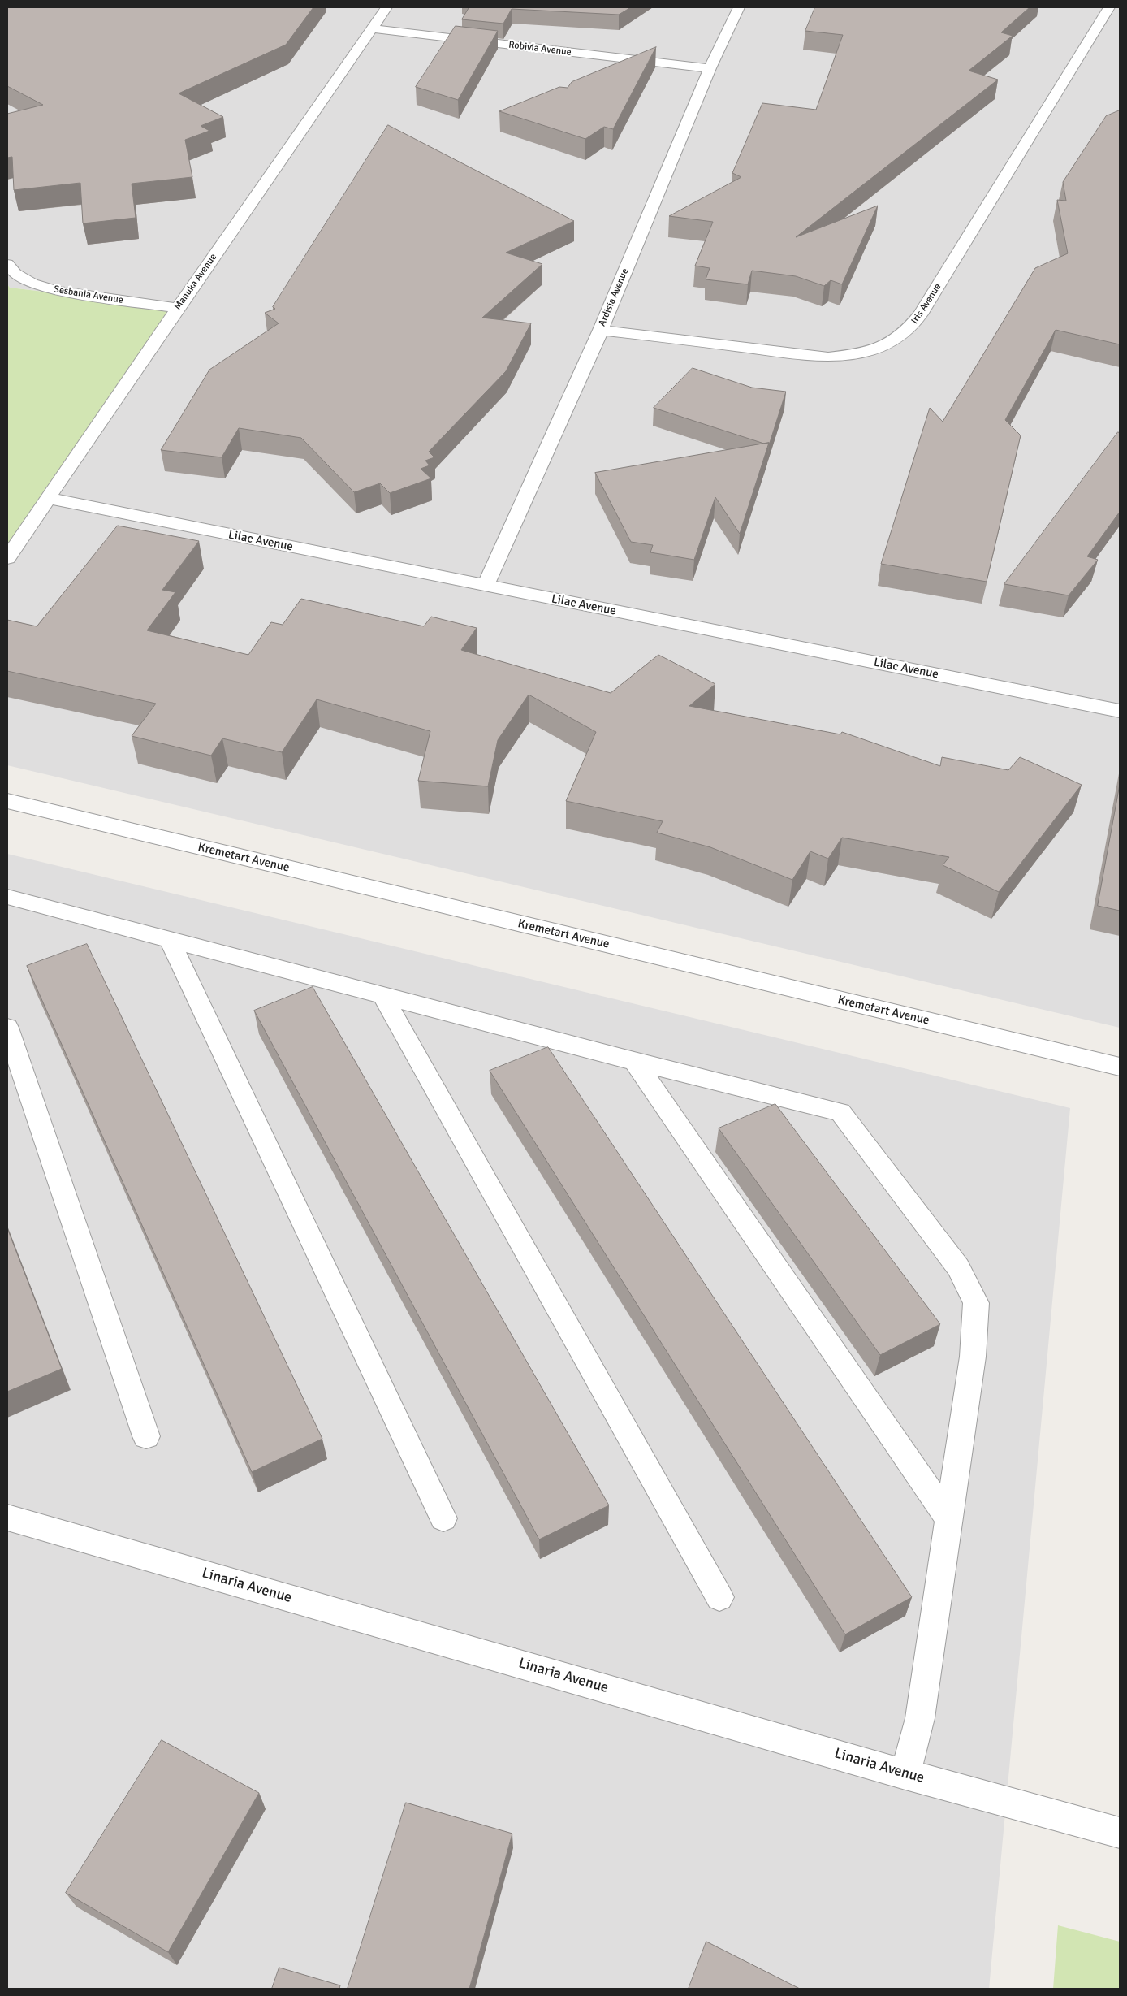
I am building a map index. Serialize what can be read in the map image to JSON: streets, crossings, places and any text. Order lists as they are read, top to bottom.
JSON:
{
  "streets": {
    "street": [
      "Robivia Avenue",
      "Manuka Avenue",
      "Sesbania Avenue",
      "Ardisia Avenue",
      "Iris Avenue",
      "Lilac Avenue",
      "Kremetart Avenue",
      "Linaria Avenue"
    ]
  },
  "crossings": [
    ["Robivia Avenue", "Manuka Avenue"],
    ["Robivia Avenue", "Ardisia Avenue"],
    ["Manuka Avenue", "Sesbania Avenue"],
    ["Manuka Avenue", "Lilac Avenue"],
    ["Ardisia Avenue", "Iris Avenue"],
    ["Ardisia Avenue", "Lilac Avenue"]
  ]
}
